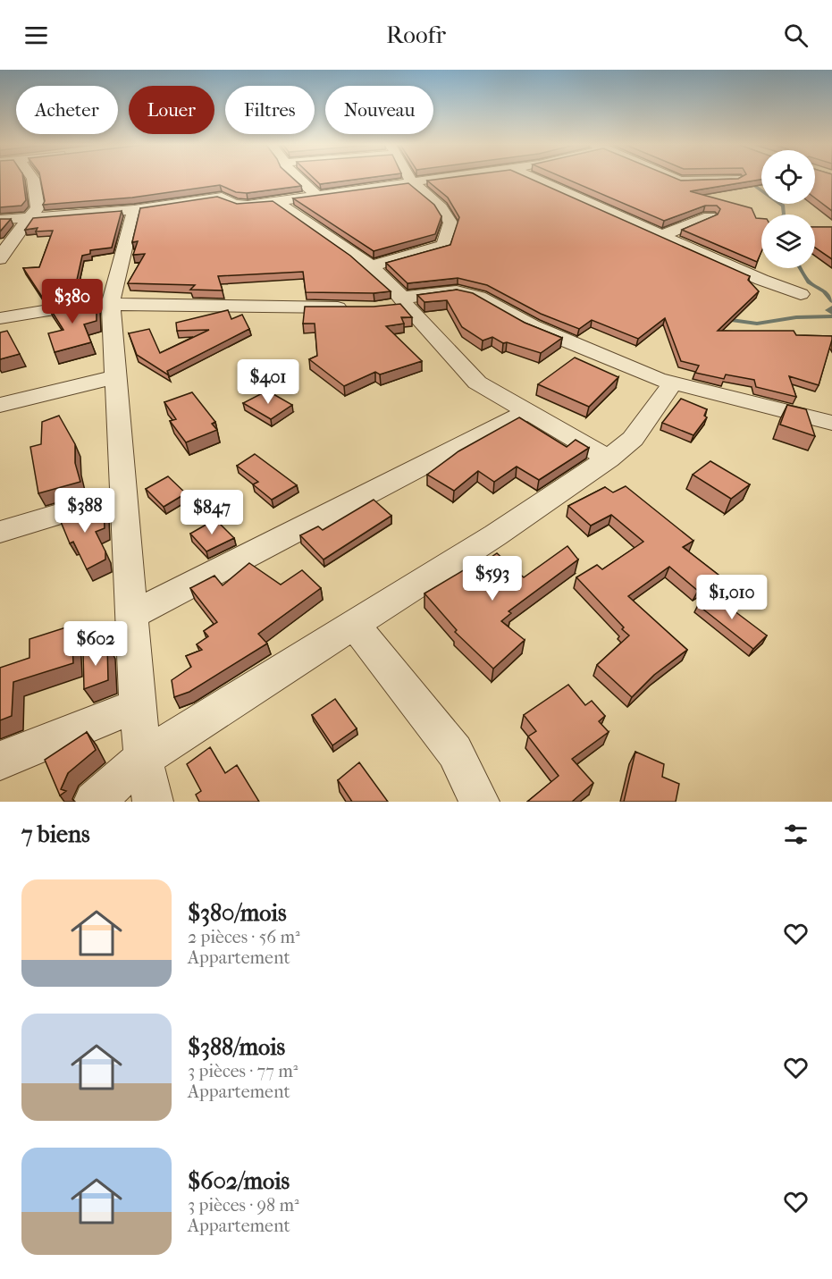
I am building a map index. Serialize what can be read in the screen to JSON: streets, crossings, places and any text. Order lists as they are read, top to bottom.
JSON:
{
  "page": {
    "header": "Roofr",
    "chip": [
      "Acheter",
      "Louer",
      "Filtres",
      "Nouveau"
    ],
    "price": [
      "$380",
      "$401",
      "$388",
      "$847",
      "$593",
      "$1,010",
      "$602"
    ],
    "heading": "7 biens",
    "list": [
      {
        "name": "$380/mois",
        "note": "2 pièces · 56 m² · Appartement"
      },
      {
        "name": "$388/mois",
        "note": "3 pièces · 77 m² · Appartement"
      },
      {
        "name": "$602/mois",
        "note": "3 pièces · 98 m² · Appartement"
      }
    ]
  }
}
